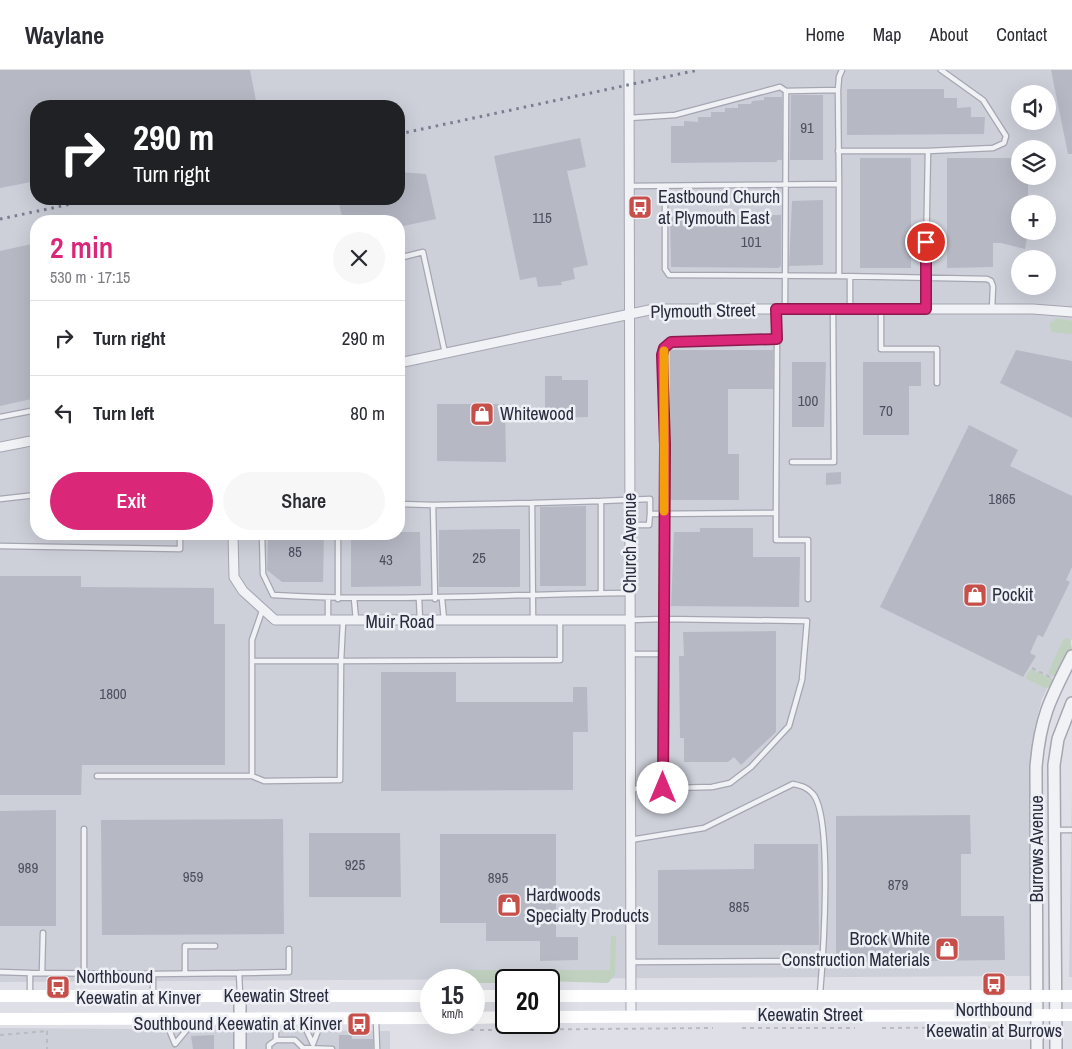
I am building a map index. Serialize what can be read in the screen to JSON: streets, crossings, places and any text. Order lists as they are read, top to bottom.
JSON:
{
  "streets": {
    "main road": ["Keewatin Street"],
    "street": [
      "Plymouth Street",
      "Church Avenue",
      "Muir Road",
      "Burrows Avenue"
    ]
  },
  "crossings": [
    ["Plymouth Street", "Church Avenue"],
    ["Church Avenue", "Muir Road"],
    ["Church Avenue", "Keewatin Street"],
    ["Burrows Avenue", "Keewatin Street"]
  ],
  "places": {
    "bus stop": [
      "Eastbound Church at Plymouth East",
      "Northbound Keewatin at Burrows",
      "Northbound Keewatin at Kinver",
      "Southbound Keewatin at Kinver"
    ],
    "shop": [
      "Whitewood",
      "Pockit",
      "Hardwoods Specialty Products",
      "Brock White Construction Materials"
    ]
  },
  "house_numbers": [
    "91",
    "115",
    "101",
    "100",
    "70",
    "1865",
    "85",
    "25",
    "43",
    "1800",
    "925",
    "989",
    "959",
    "895",
    "879",
    "885"
  ],
  "page": {
    "header": "Waylane",
    "nav": [
      "Home",
      "Map",
      "About",
      "Contact"
    ],
    "map_buttons": ["+", "−"],
    "turn": ["290 m", "Turn right"],
    "heading": ["2 min", "530 m · 17:15"],
    "list": [
      {
        "name": "Turn right",
        "value": "290 m"
      },
      {
        "name": "Turn left",
        "value": "80 m"
      }
    ],
    "buttons": ["Exit", "Share"],
    "speed": "15 km/h",
    "limit": "20"
  }
}
